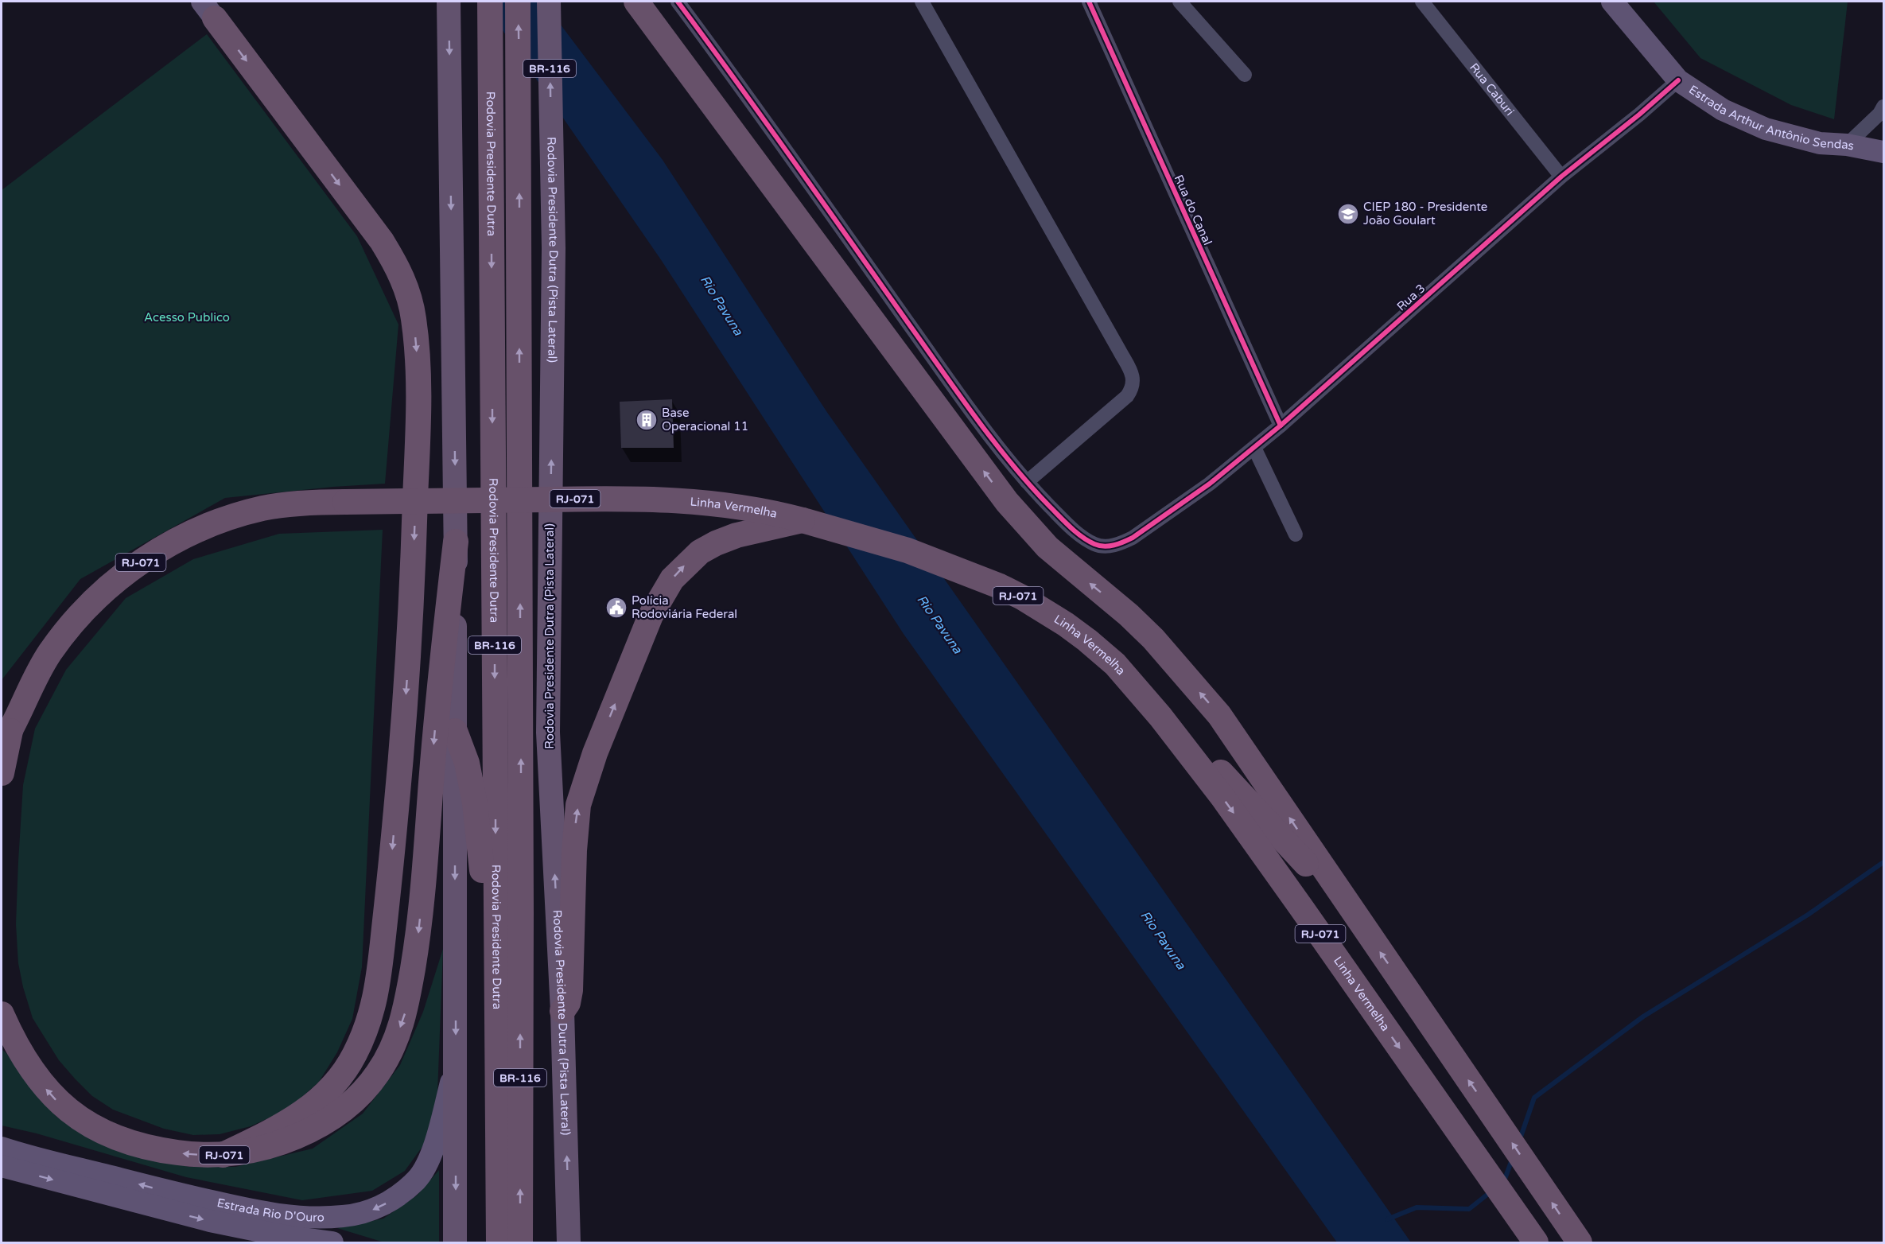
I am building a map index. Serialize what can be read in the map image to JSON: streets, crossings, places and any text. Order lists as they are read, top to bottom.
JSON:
{
  "streets": {
    "highway": [
      "BR-116",
      "Rodovia Presidente Dutra",
      "Rodovia Presidente Dutra (Pista Lateral)",
      "RJ-071",
      "Linha Vermelha"
    ],
    "main road": ["Estrada Arthur Antônio Sendas", "Estrada Rio D'Ouro"],
    "street": ["Rua Caburi", "Rua do Canal", "Rua 3"]
  },
  "crossings": [
    ["BR-116", "RJ-071"],
    ["BR-116", "Estrada Rio D'Ouro"],
    ["Rua Caburi", "Rua 3"],
    ["Estrada Arthur Antônio Sendas", "Rua 3"],
    ["Rua do Canal", "Rua 3"],
    ["Rodovia Presidente Dutra (Pista Lateral)", "RJ-071"],
    ["RJ-071", "Linha Vermelha"]
  ],
  "water": ["Rio Pavuna"],
  "parks": ["Acesso Publico"],
  "places": {
    "school or university": ["CIEP 180 - Presidente João Goulart"],
    "building": ["Base Operacional 11"],
    "public building": ["Polícia Rodoviária Federal"]
  }
}
